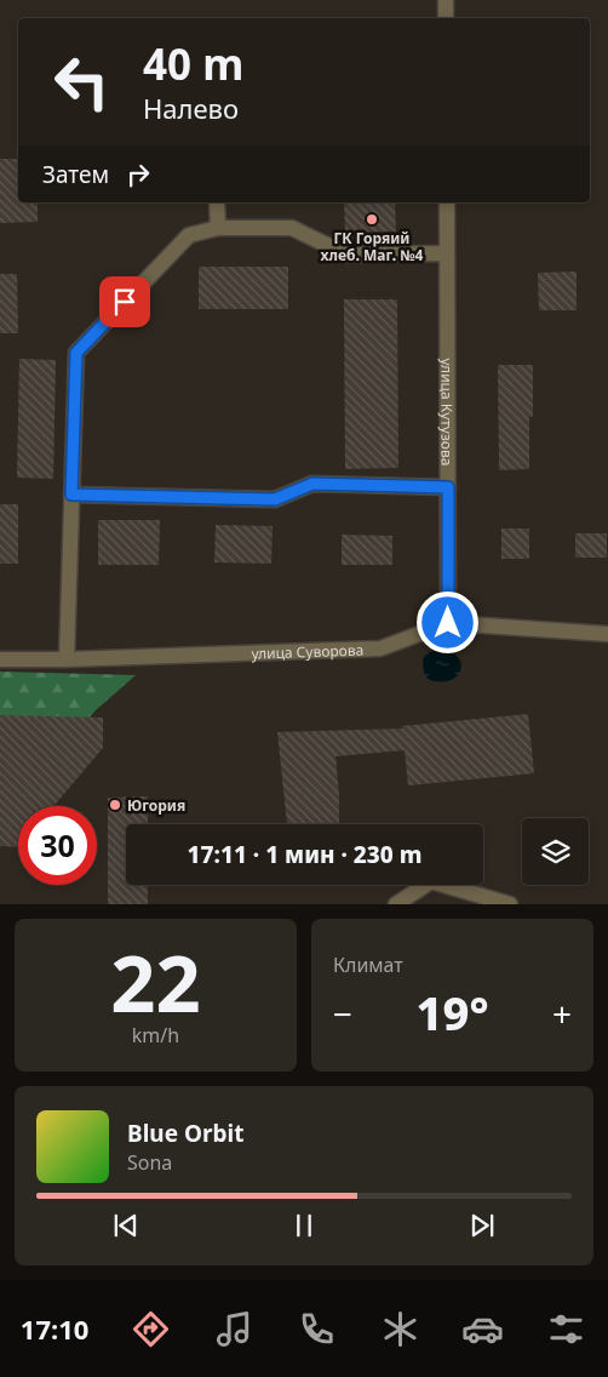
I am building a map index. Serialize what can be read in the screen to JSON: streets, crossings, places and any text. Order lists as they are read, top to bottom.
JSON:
{
  "streets": {
    "street": ["улица Кутузова", "улица Суворова"]
  },
  "crossings": [
    ["улица Кутузова", "улица Суворова"]
  ],
  "places": ["ГК Горяий хлеб. Маг. №4", "Югория"],
  "page": {
    "turn": ["40 m", "Налево"],
    "then": "Затем",
    "limit": "30",
    "trip": "17:11 · 1 мин · 230 m",
    "tile": [
      ["22", "km/h"],
      "Климат"
    ],
    "heat": ["−", "19°", "+"],
    "song": ["Blue Orbit", "Sona"],
    "tabs": "17:10"
  }
}
